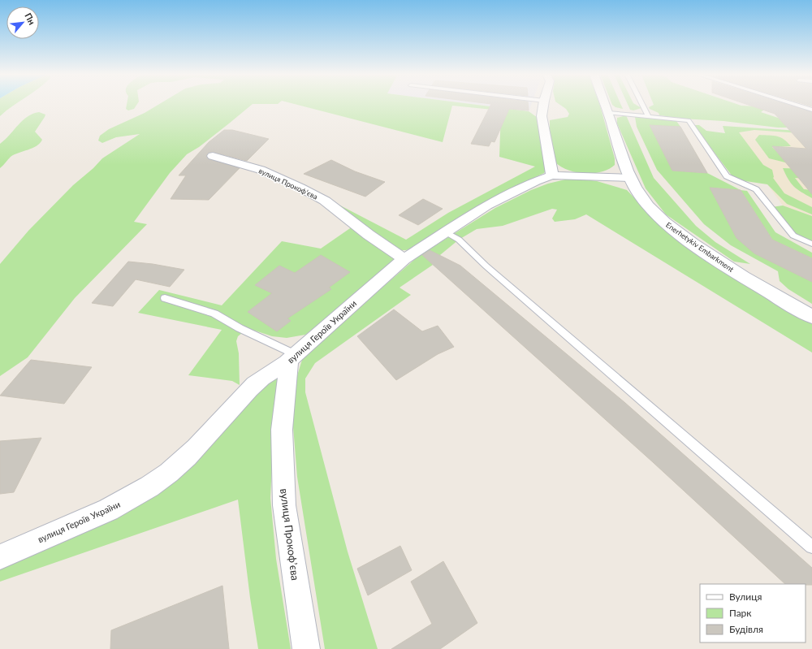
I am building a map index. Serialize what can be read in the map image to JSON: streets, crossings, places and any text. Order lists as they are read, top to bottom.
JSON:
{
  "streets": {
    "street": ["вулиця Прокофʼєва", "Enerhetykiv Embarkment", "вулиця Героїв України"]
  },
  "crossings": [
    ["вулиця Прокофʼєва", "вулиця Героїв України"],
    ["Enerhetykiv Embarkment", "вулиця Героїв України"]
  ],
  "legend": ["Вулиця", "Парк", "Будівля"],
  "north": "top right"
}
